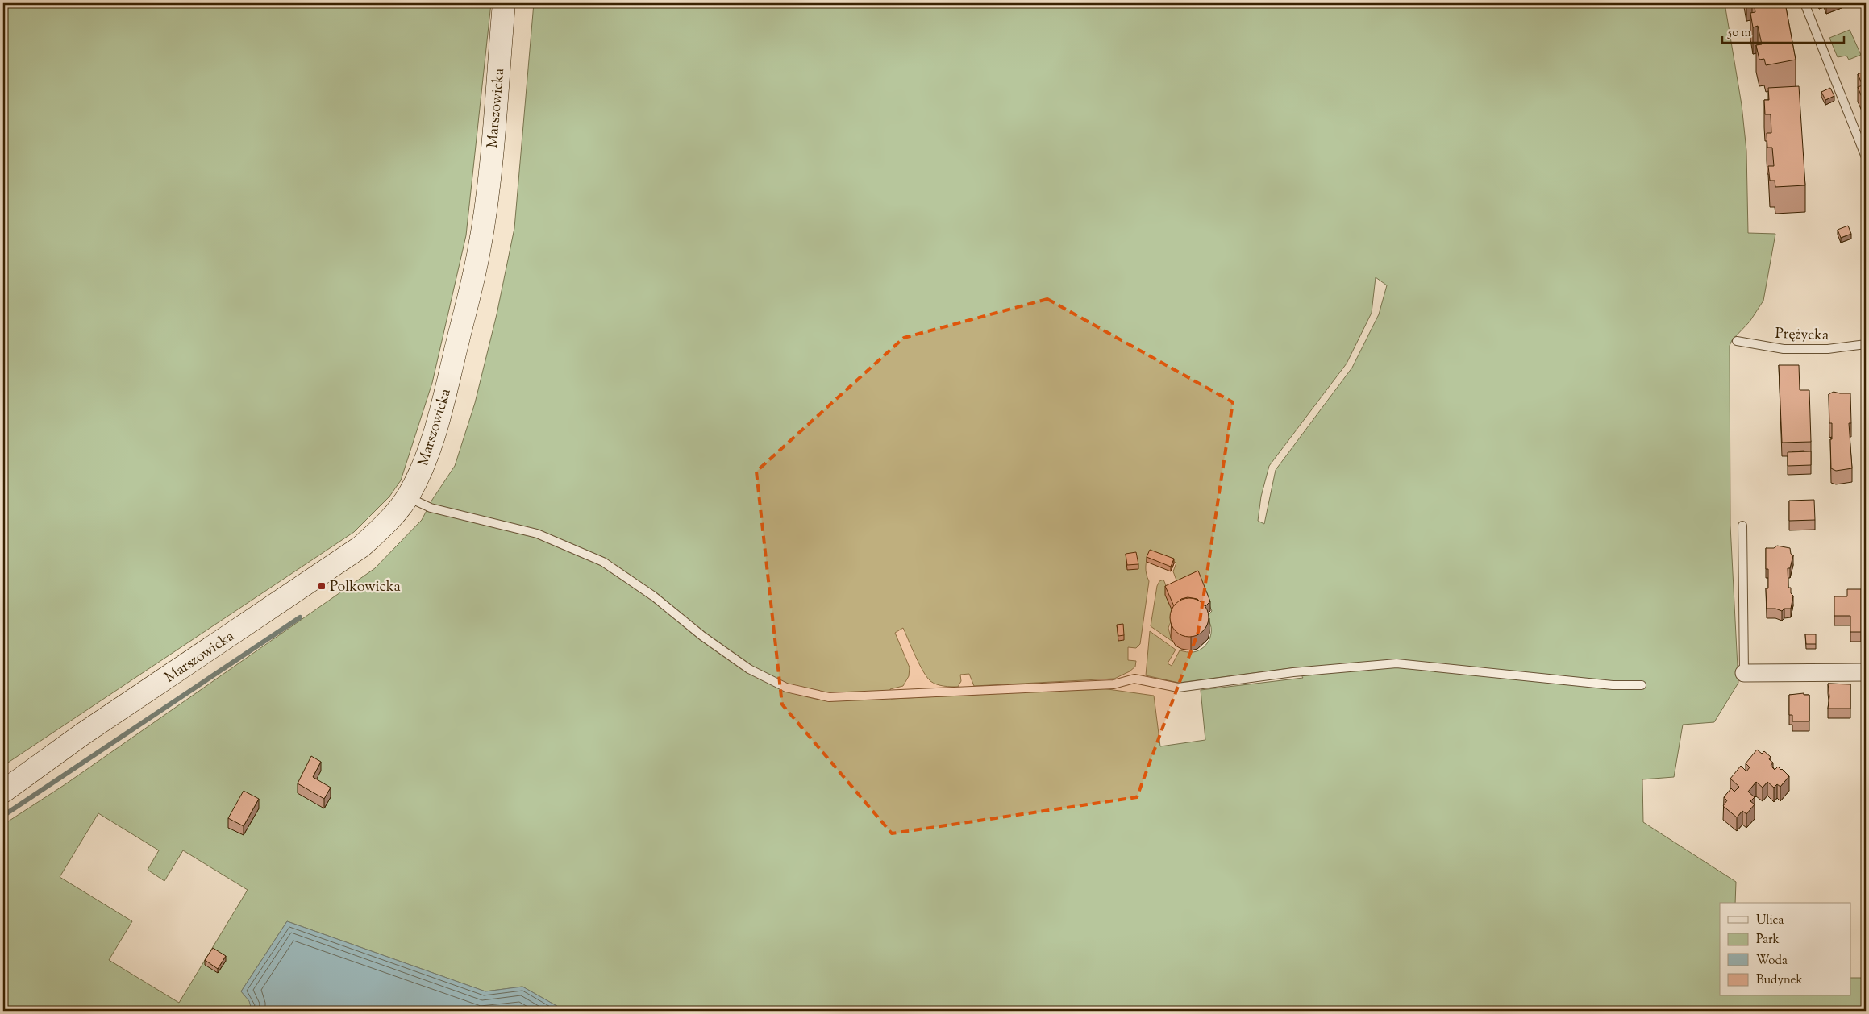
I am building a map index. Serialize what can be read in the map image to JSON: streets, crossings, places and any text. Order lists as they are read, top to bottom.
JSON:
{
  "streets": {
    "street": ["Marszowicka"],
    "lane": ["Prężycka"]
  },
  "places": {
    "transit": ["Polkowicka"]
  },
  "legend": [
    "Ulica",
    "Park",
    "Woda",
    "Budynek"
  ],
  "scale_bar": "50 m"
}
